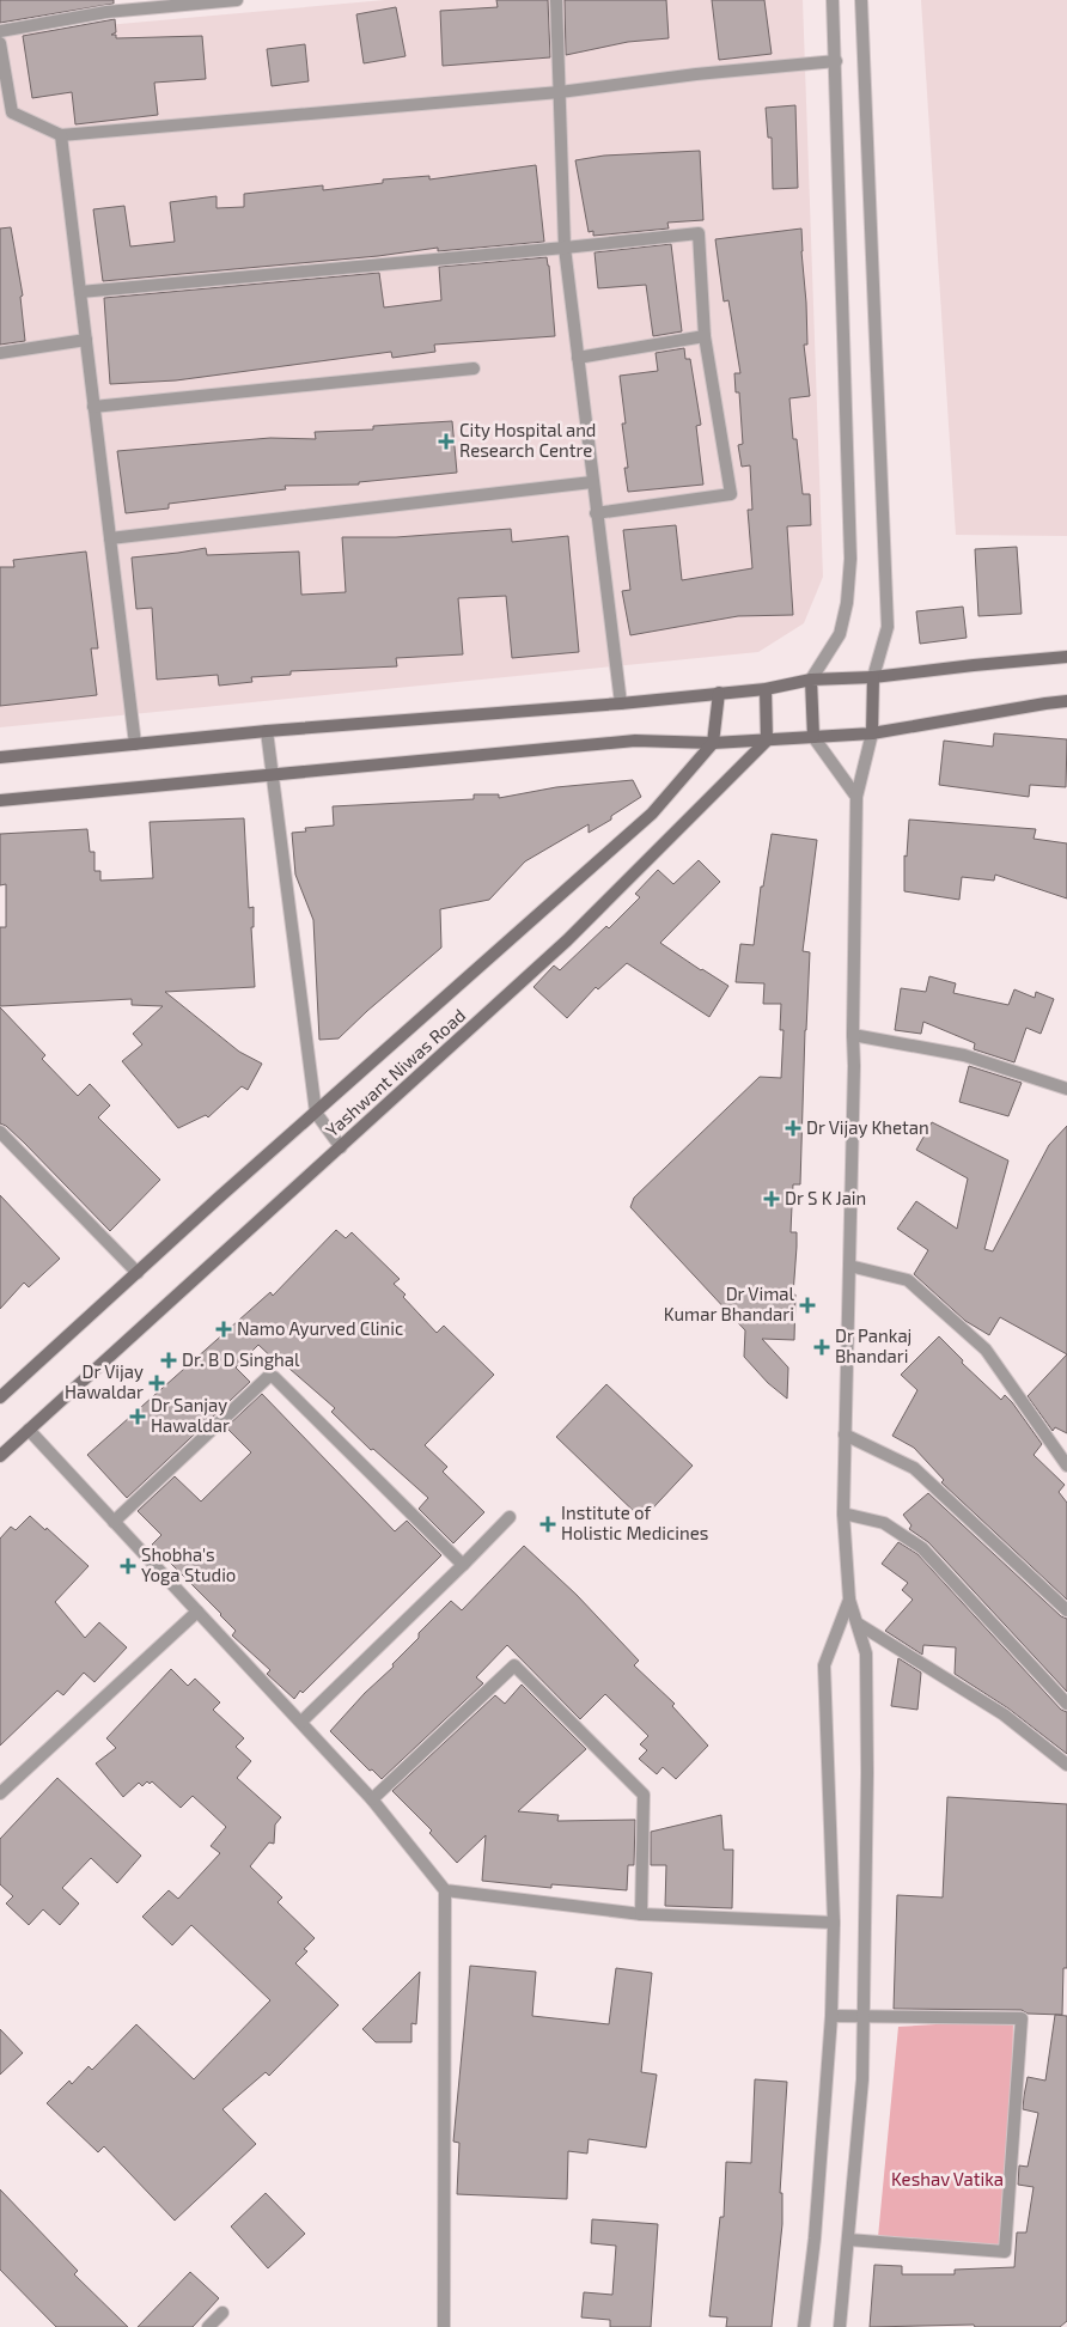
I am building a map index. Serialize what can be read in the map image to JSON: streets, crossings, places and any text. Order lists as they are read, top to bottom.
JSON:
{
  "streets": {
    "main road": ["Yashwant Niwas Road"]
  },
  "parks": ["Keshav Vatika"],
  "places": {
    "health": [
      "City Hospital and Research Centre",
      "Dr Vijay Khetan",
      "Dr S K Jain",
      "Dr Vimal Kumar Bhandari",
      "Namo Ayurved Clinic",
      "Dr Pankaj Bhandari",
      "Dr. B D Singhal",
      "Dr Vijay Hawaldar",
      "Dr Sanjay Hawaldar",
      "Institute of Holistic Medicines",
      "Shobha's Yoga Studio"
    ]
  }
}
